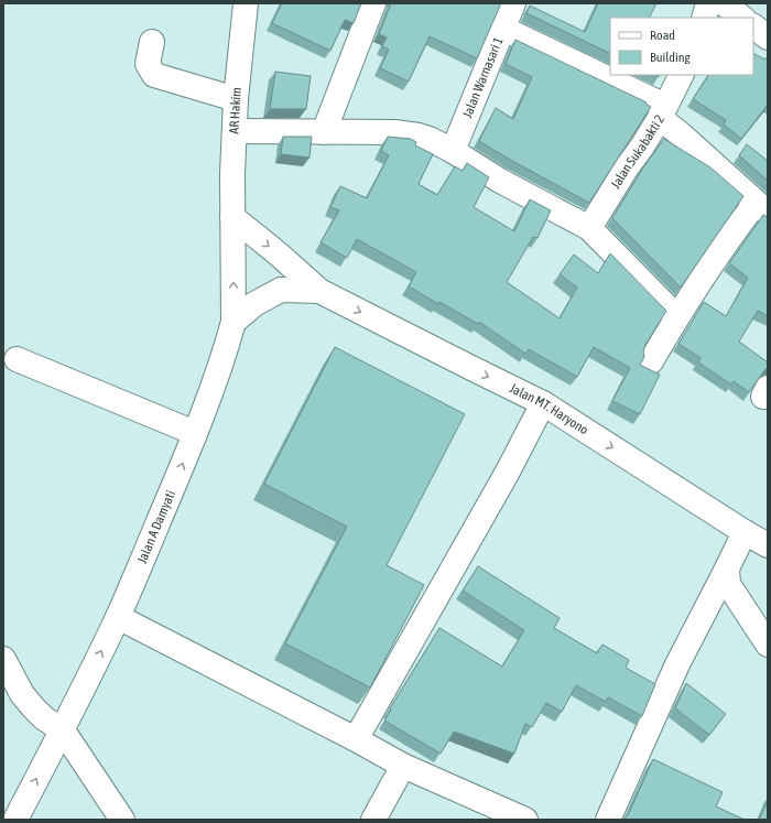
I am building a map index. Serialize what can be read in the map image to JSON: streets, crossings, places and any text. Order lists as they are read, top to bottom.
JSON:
{
  "streets": {
    "street": [
      "Jalan Warnasari 1",
      "AR Hakim",
      "Jalan Sukabakti 2",
      "Jalan MT. Haryono",
      "Jalan A Damyati"
    ]
  },
  "crossings": [
    ["AR Hakim", "Jalan MT. Haryono"],
    ["AR Hakim", "Jalan A Damyati"],
    ["Jalan MT. Haryono", "Jalan A Damyati"]
  ],
  "one_way": ["Jalan A Damyati"],
  "legend": ["Road", "Building"]
}
